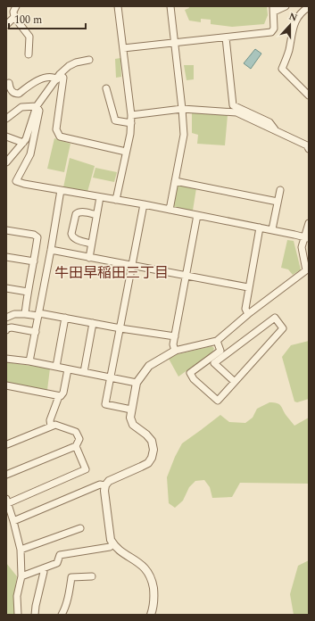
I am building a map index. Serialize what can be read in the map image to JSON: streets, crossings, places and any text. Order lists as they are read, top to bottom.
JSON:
{
  "districts": ["牛田早稲田三丁目"],
  "scale_bar": "100 m",
  "north": "top"
}
